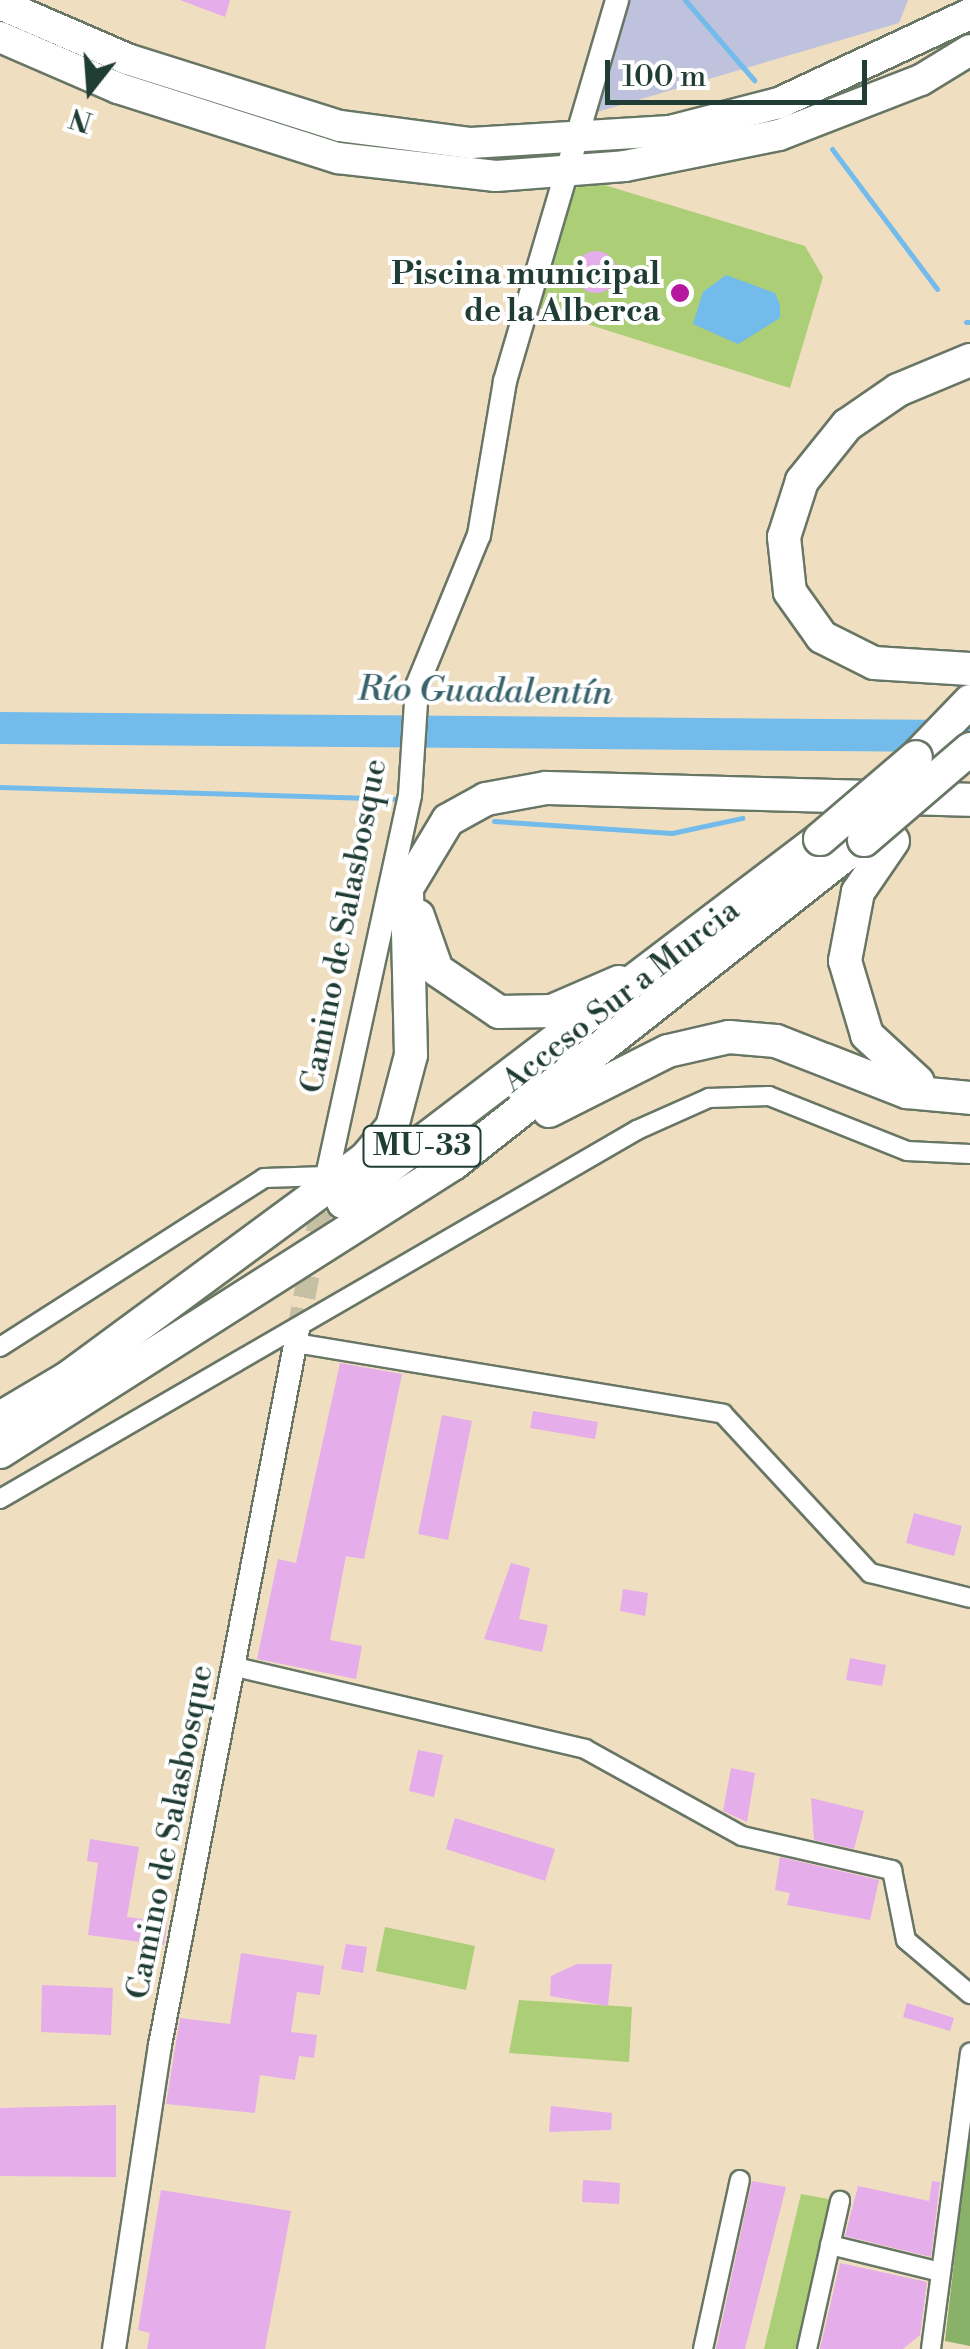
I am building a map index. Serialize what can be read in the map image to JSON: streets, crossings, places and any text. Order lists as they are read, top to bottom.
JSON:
{
  "streets": {
    "highway": ["Acceso Sur a Murcia", "MU-33"],
    "street": ["Camino de Salasbosque"]
  },
  "water": ["Río Guadalentín"],
  "places": ["Piscina municipal de la Alberca"],
  "scale_bar": "100 m",
  "north": "bottom"
}
